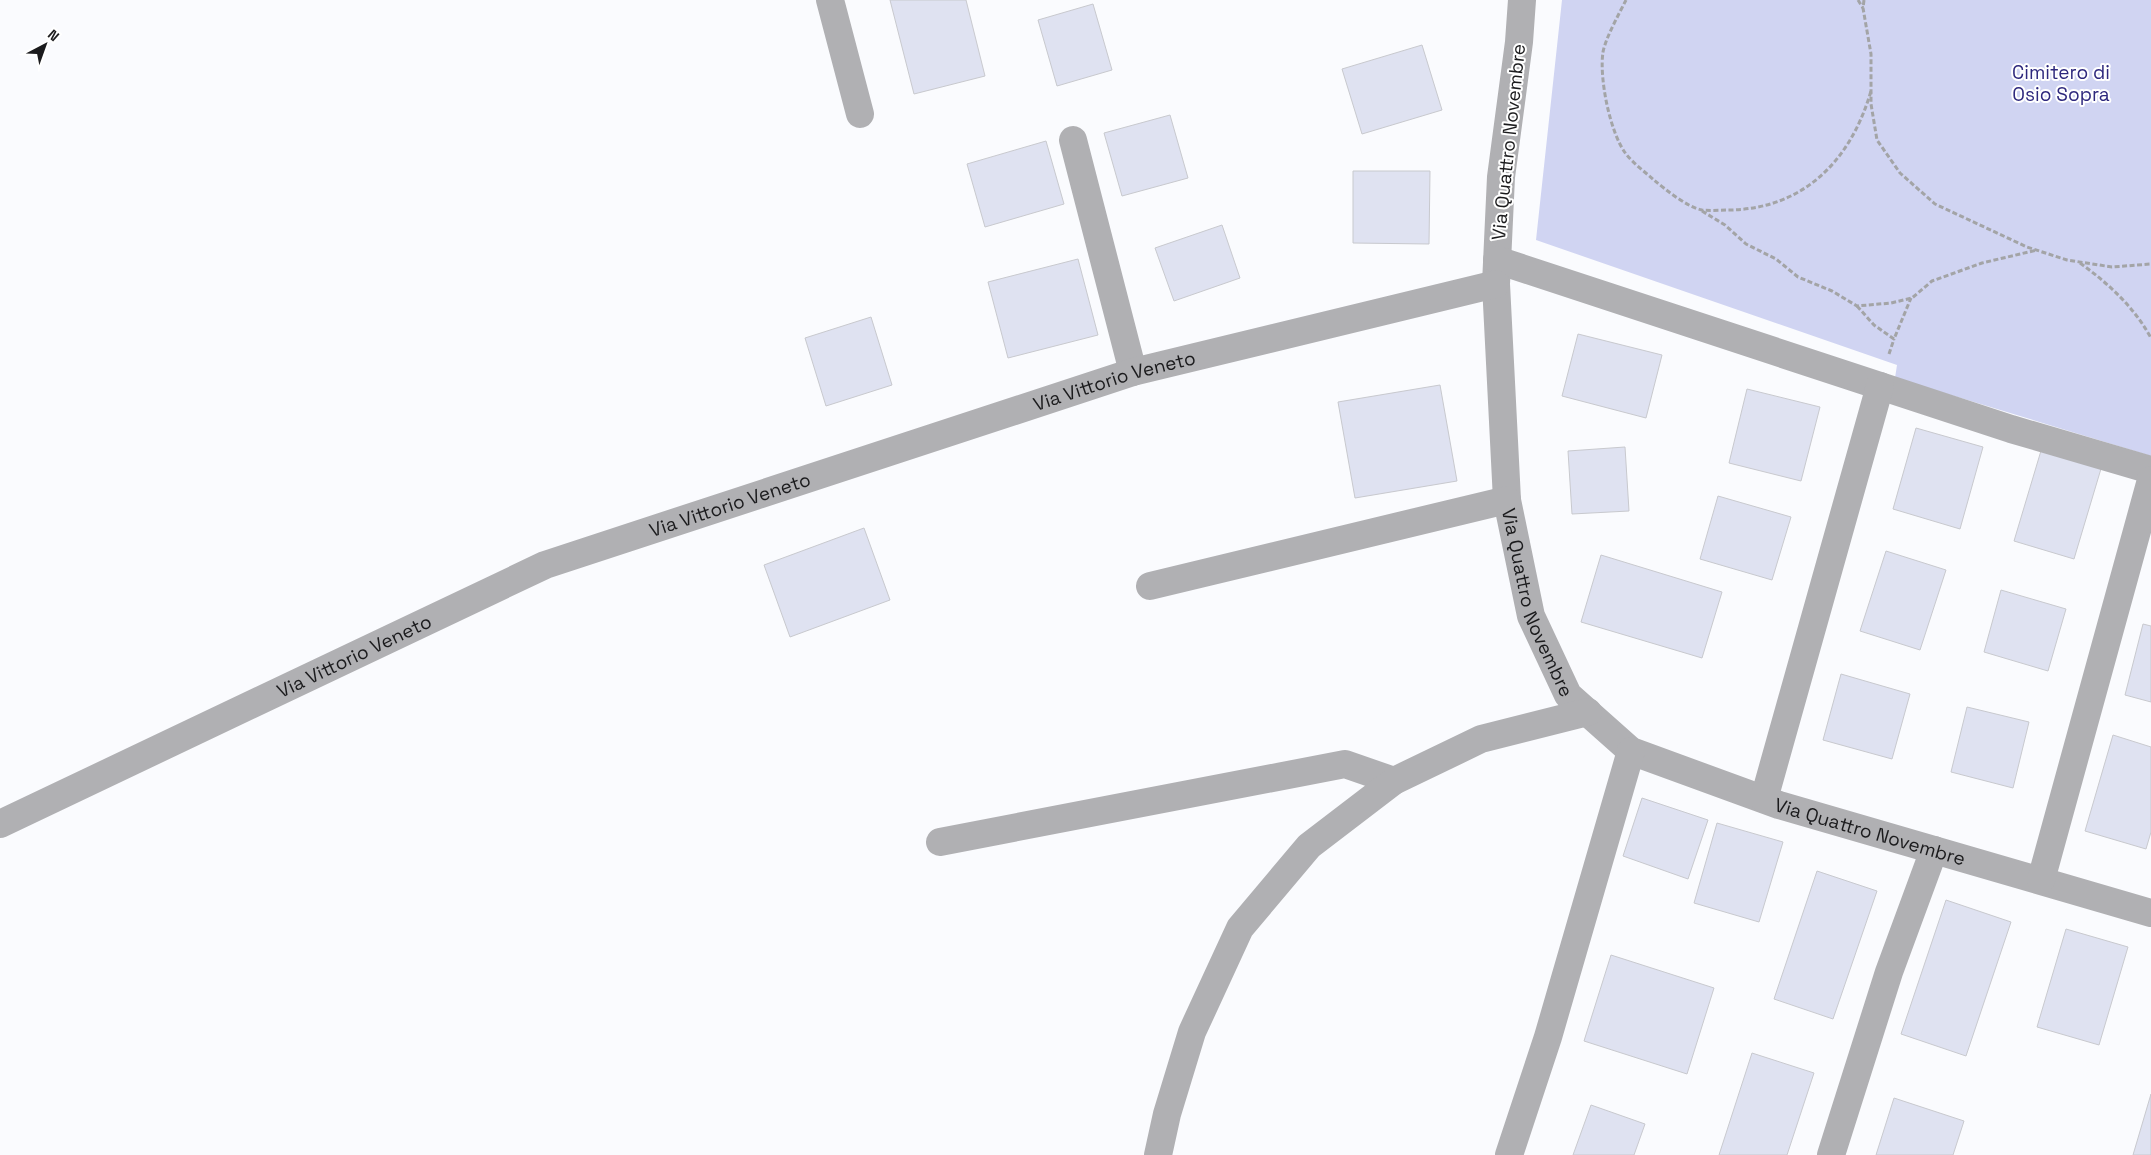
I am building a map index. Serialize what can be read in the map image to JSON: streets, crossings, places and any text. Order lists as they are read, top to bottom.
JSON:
{
  "streets": {
    "street": ["Via Quattro Novembre", "Via Vittorio Veneto"]
  },
  "crossings": [
    ["Via Quattro Novembre", "Via Vittorio Veneto"]
  ],
  "parks": ["Cimitero di Osio Sopra"],
  "north": "top right"
}
